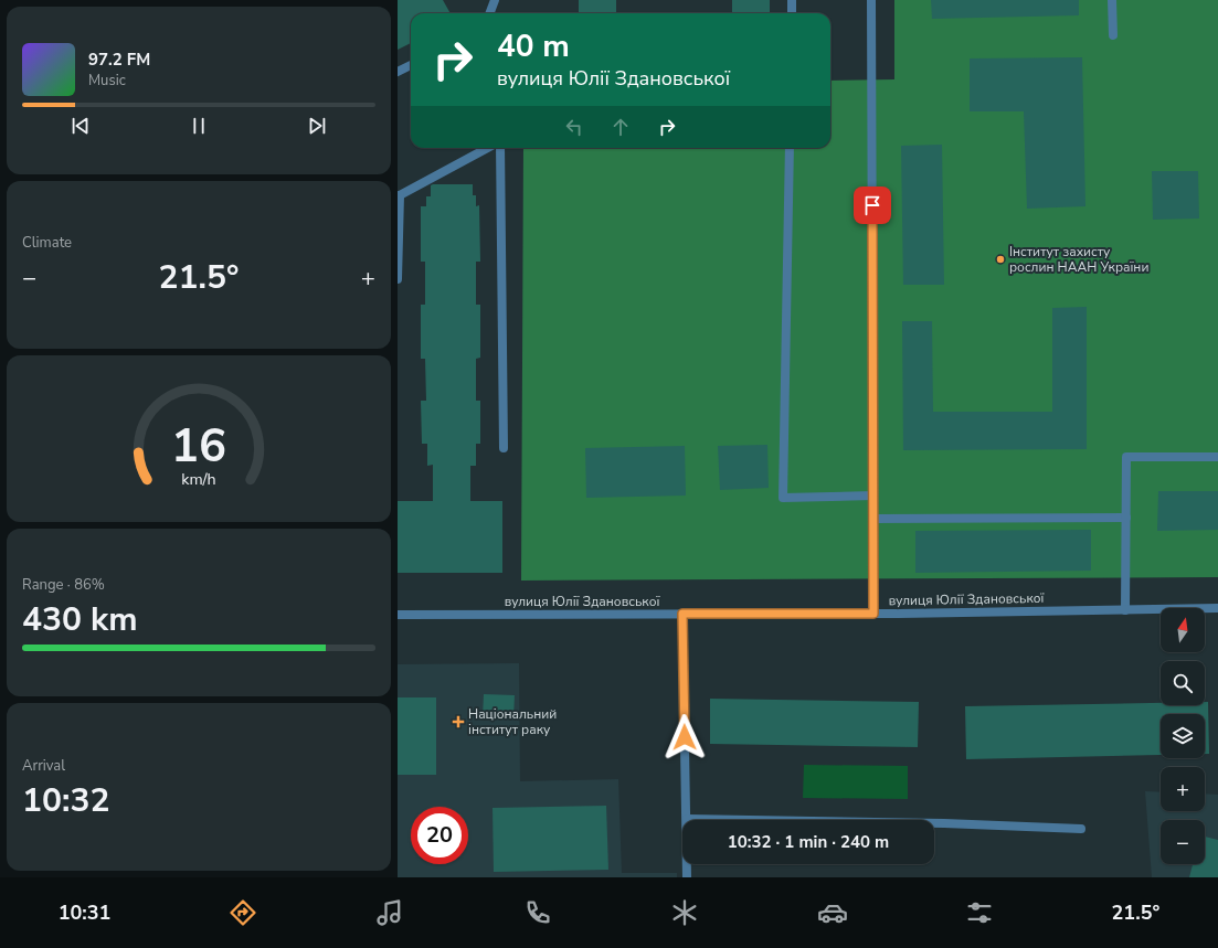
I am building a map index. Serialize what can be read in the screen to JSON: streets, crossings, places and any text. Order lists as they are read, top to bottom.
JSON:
{
  "streets": {
    "street": ["вулиця Юлії Здановської"]
  },
  "places": {
    "other": ["Інститут захисту рослин НААН України"],
    "health": ["Національний інститут раку"]
  },
  "north": "top",
  "page": {
    "turn": ["40 m", "вулиця Юлії Здановської"],
    "song": ["97.2 FM", "Music"],
    "tile": [
      "Climate",
      ["Range · 86%", "430 km"],
      ["Arrival", "10:32"]
    ],
    "heat": ["−", "21.5°", "+"],
    "map_buttons": ["+", "−"],
    "limit": "20",
    "trip": "10:32 · 1 min · 240 m",
    "tabs": ["10:31", "21.5°"],
    "gauge": ["16", "km/h"]
  }
}
